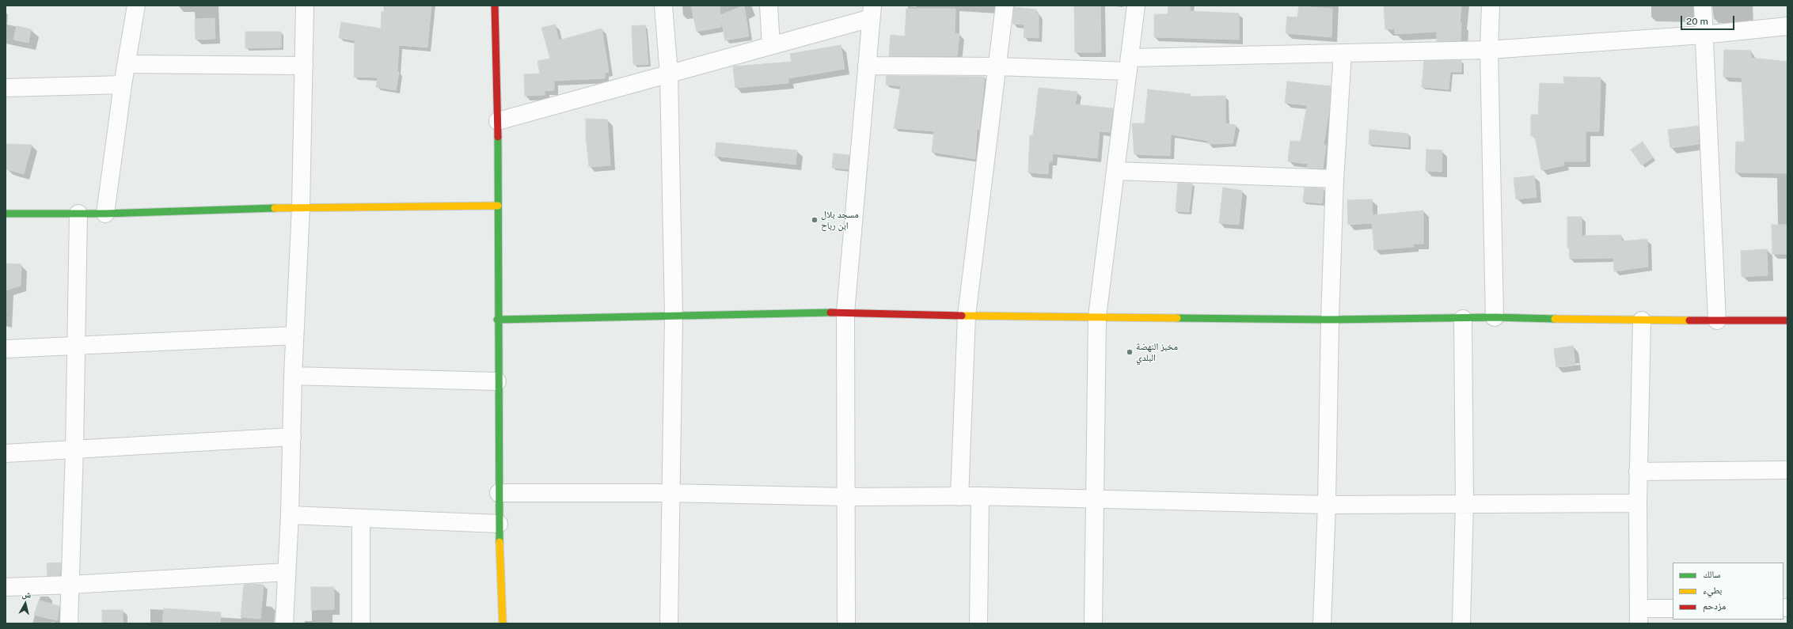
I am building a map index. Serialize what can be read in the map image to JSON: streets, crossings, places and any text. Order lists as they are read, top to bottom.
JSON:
{
  "places": ["مسجد بلال ابن رباح", "مخبز النهضة البلدي"],
  "legend": ["سالك", "بطيء", "مزدحم"],
  "scale_bar": "20 m",
  "north": "top"
}
